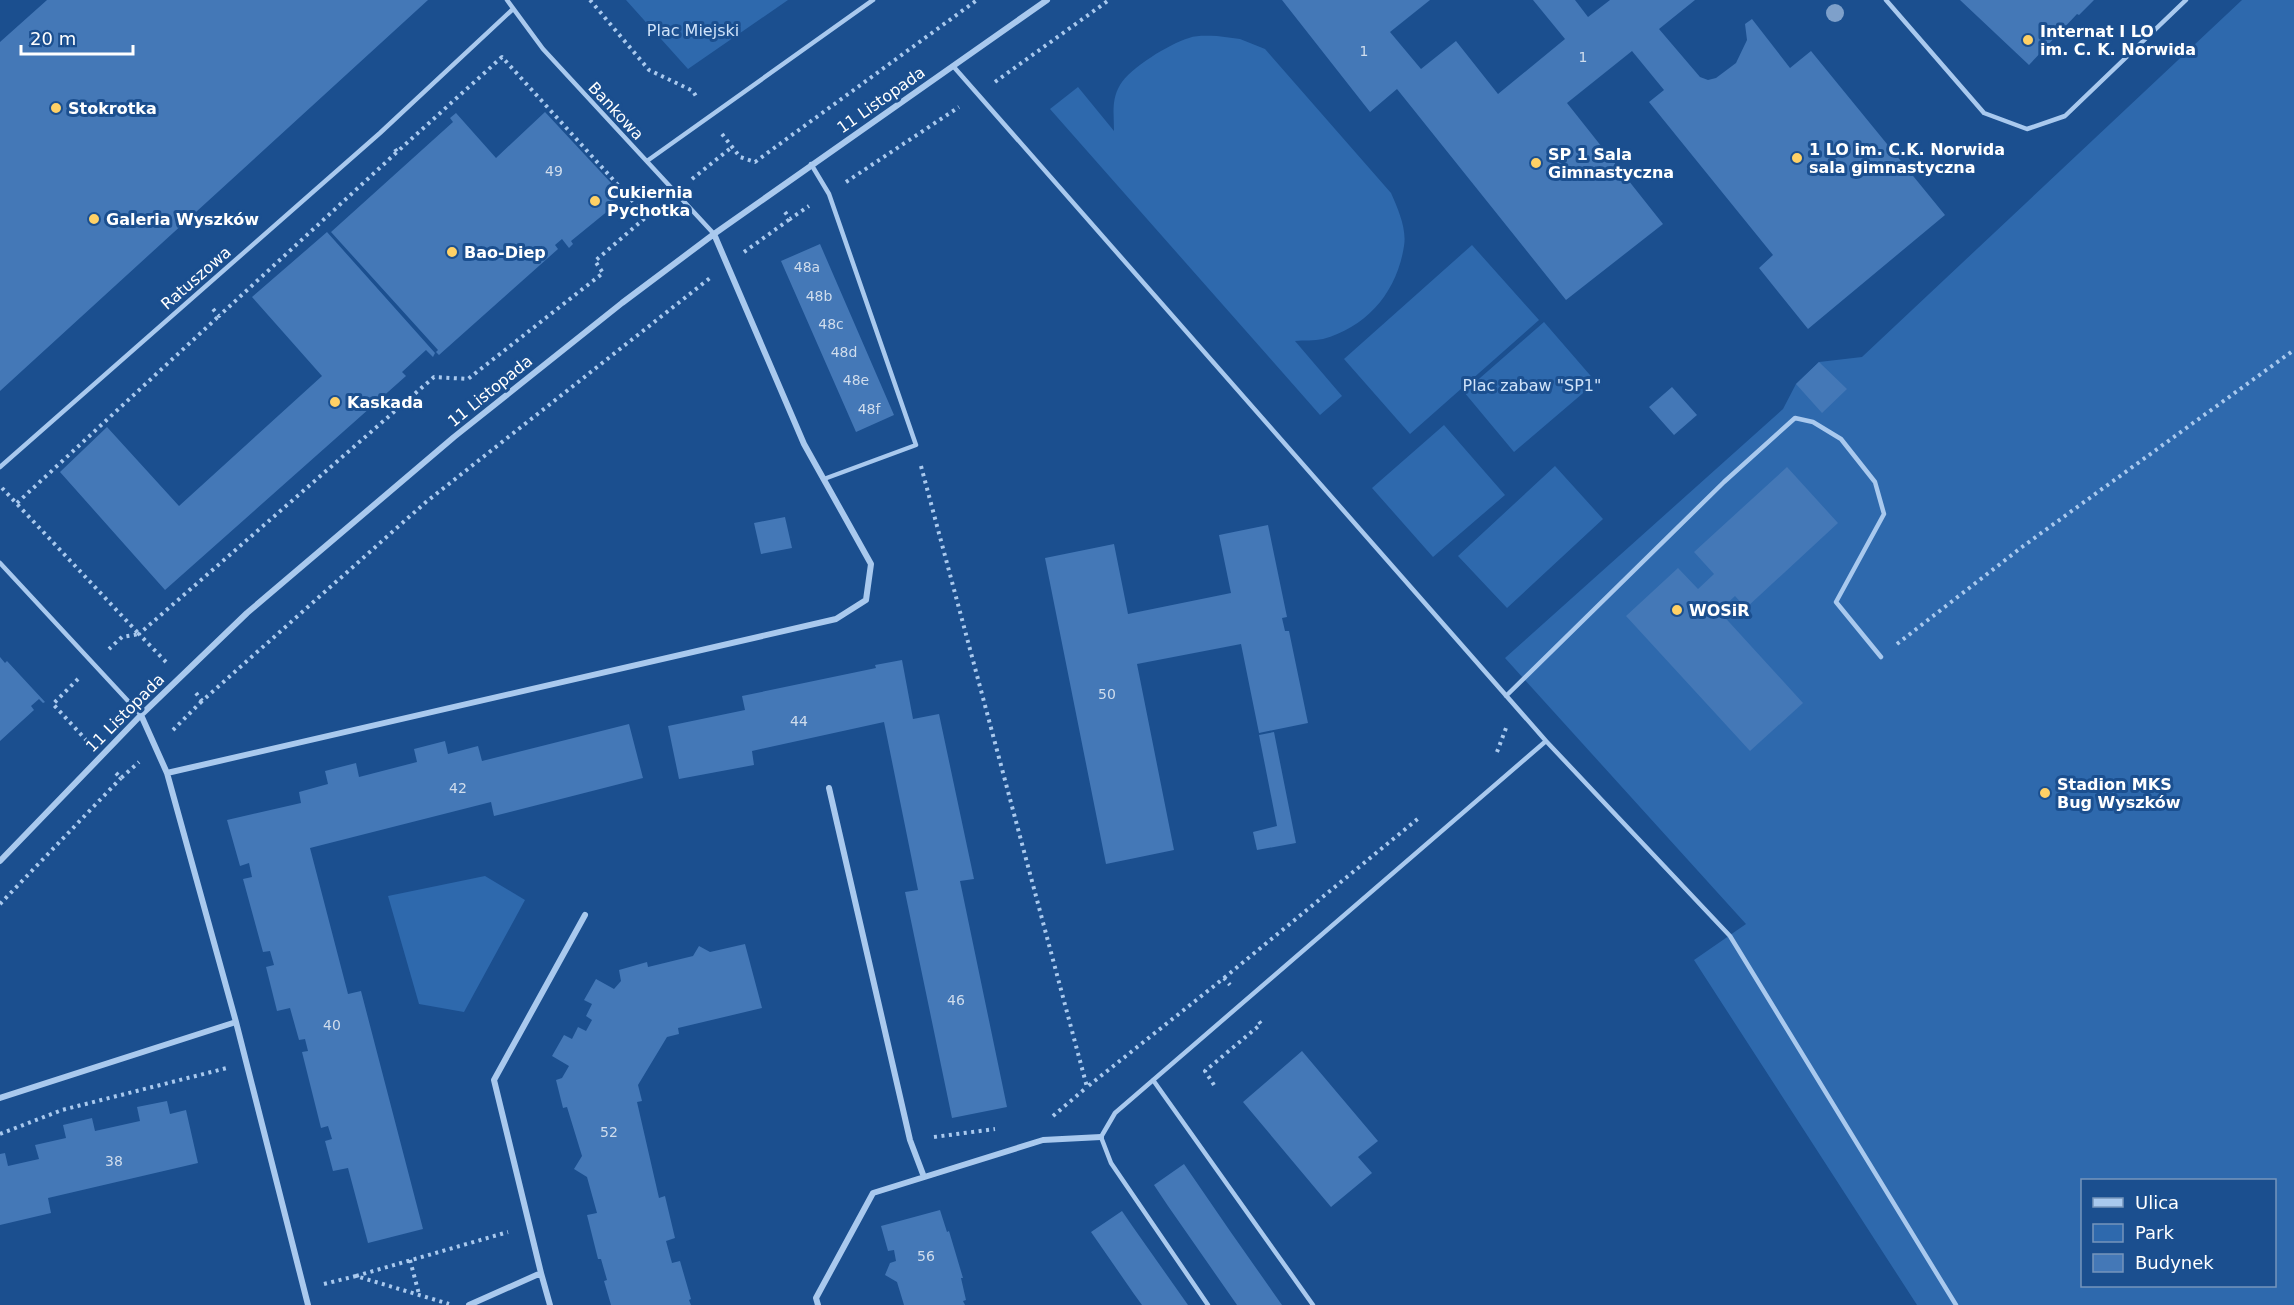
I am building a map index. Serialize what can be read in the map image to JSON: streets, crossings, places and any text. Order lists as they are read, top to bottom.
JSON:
{
  "streets": {
    "street": ["11 Listopada"],
    "lane": ["Bankowa", "Ratuszowa"]
  },
  "crossings": [
    ["11 Listopada", "Bankowa"],
    ["Bankowa", "Ratuszowa"]
  ],
  "parks": ["Plac Miejski", "Plac zabaw \"SP1\""],
  "places": [
    "Internat I LO im. C. K. Norwida",
    "Stokrotka",
    "1 LO im. C.K. Norwida sala gimnastyczna",
    "SP 1 Sala Gimnastyczna",
    "Cukiernia Pychotka",
    "Galeria Wyszków",
    "Bao-Diep",
    "Kaskada",
    "WOSiR",
    "Stadion MKS Bug Wyszków"
  ],
  "house_numbers": [
    "1",
    "1",
    "49",
    "48a",
    "48b",
    "48c",
    "48d",
    "48e",
    "48f",
    "50",
    "44",
    "42",
    "46",
    "40",
    "52",
    "38",
    "56"
  ],
  "legend": ["Ulica", "Park", "Budynek"],
  "scale_bar": "20 m"
}
